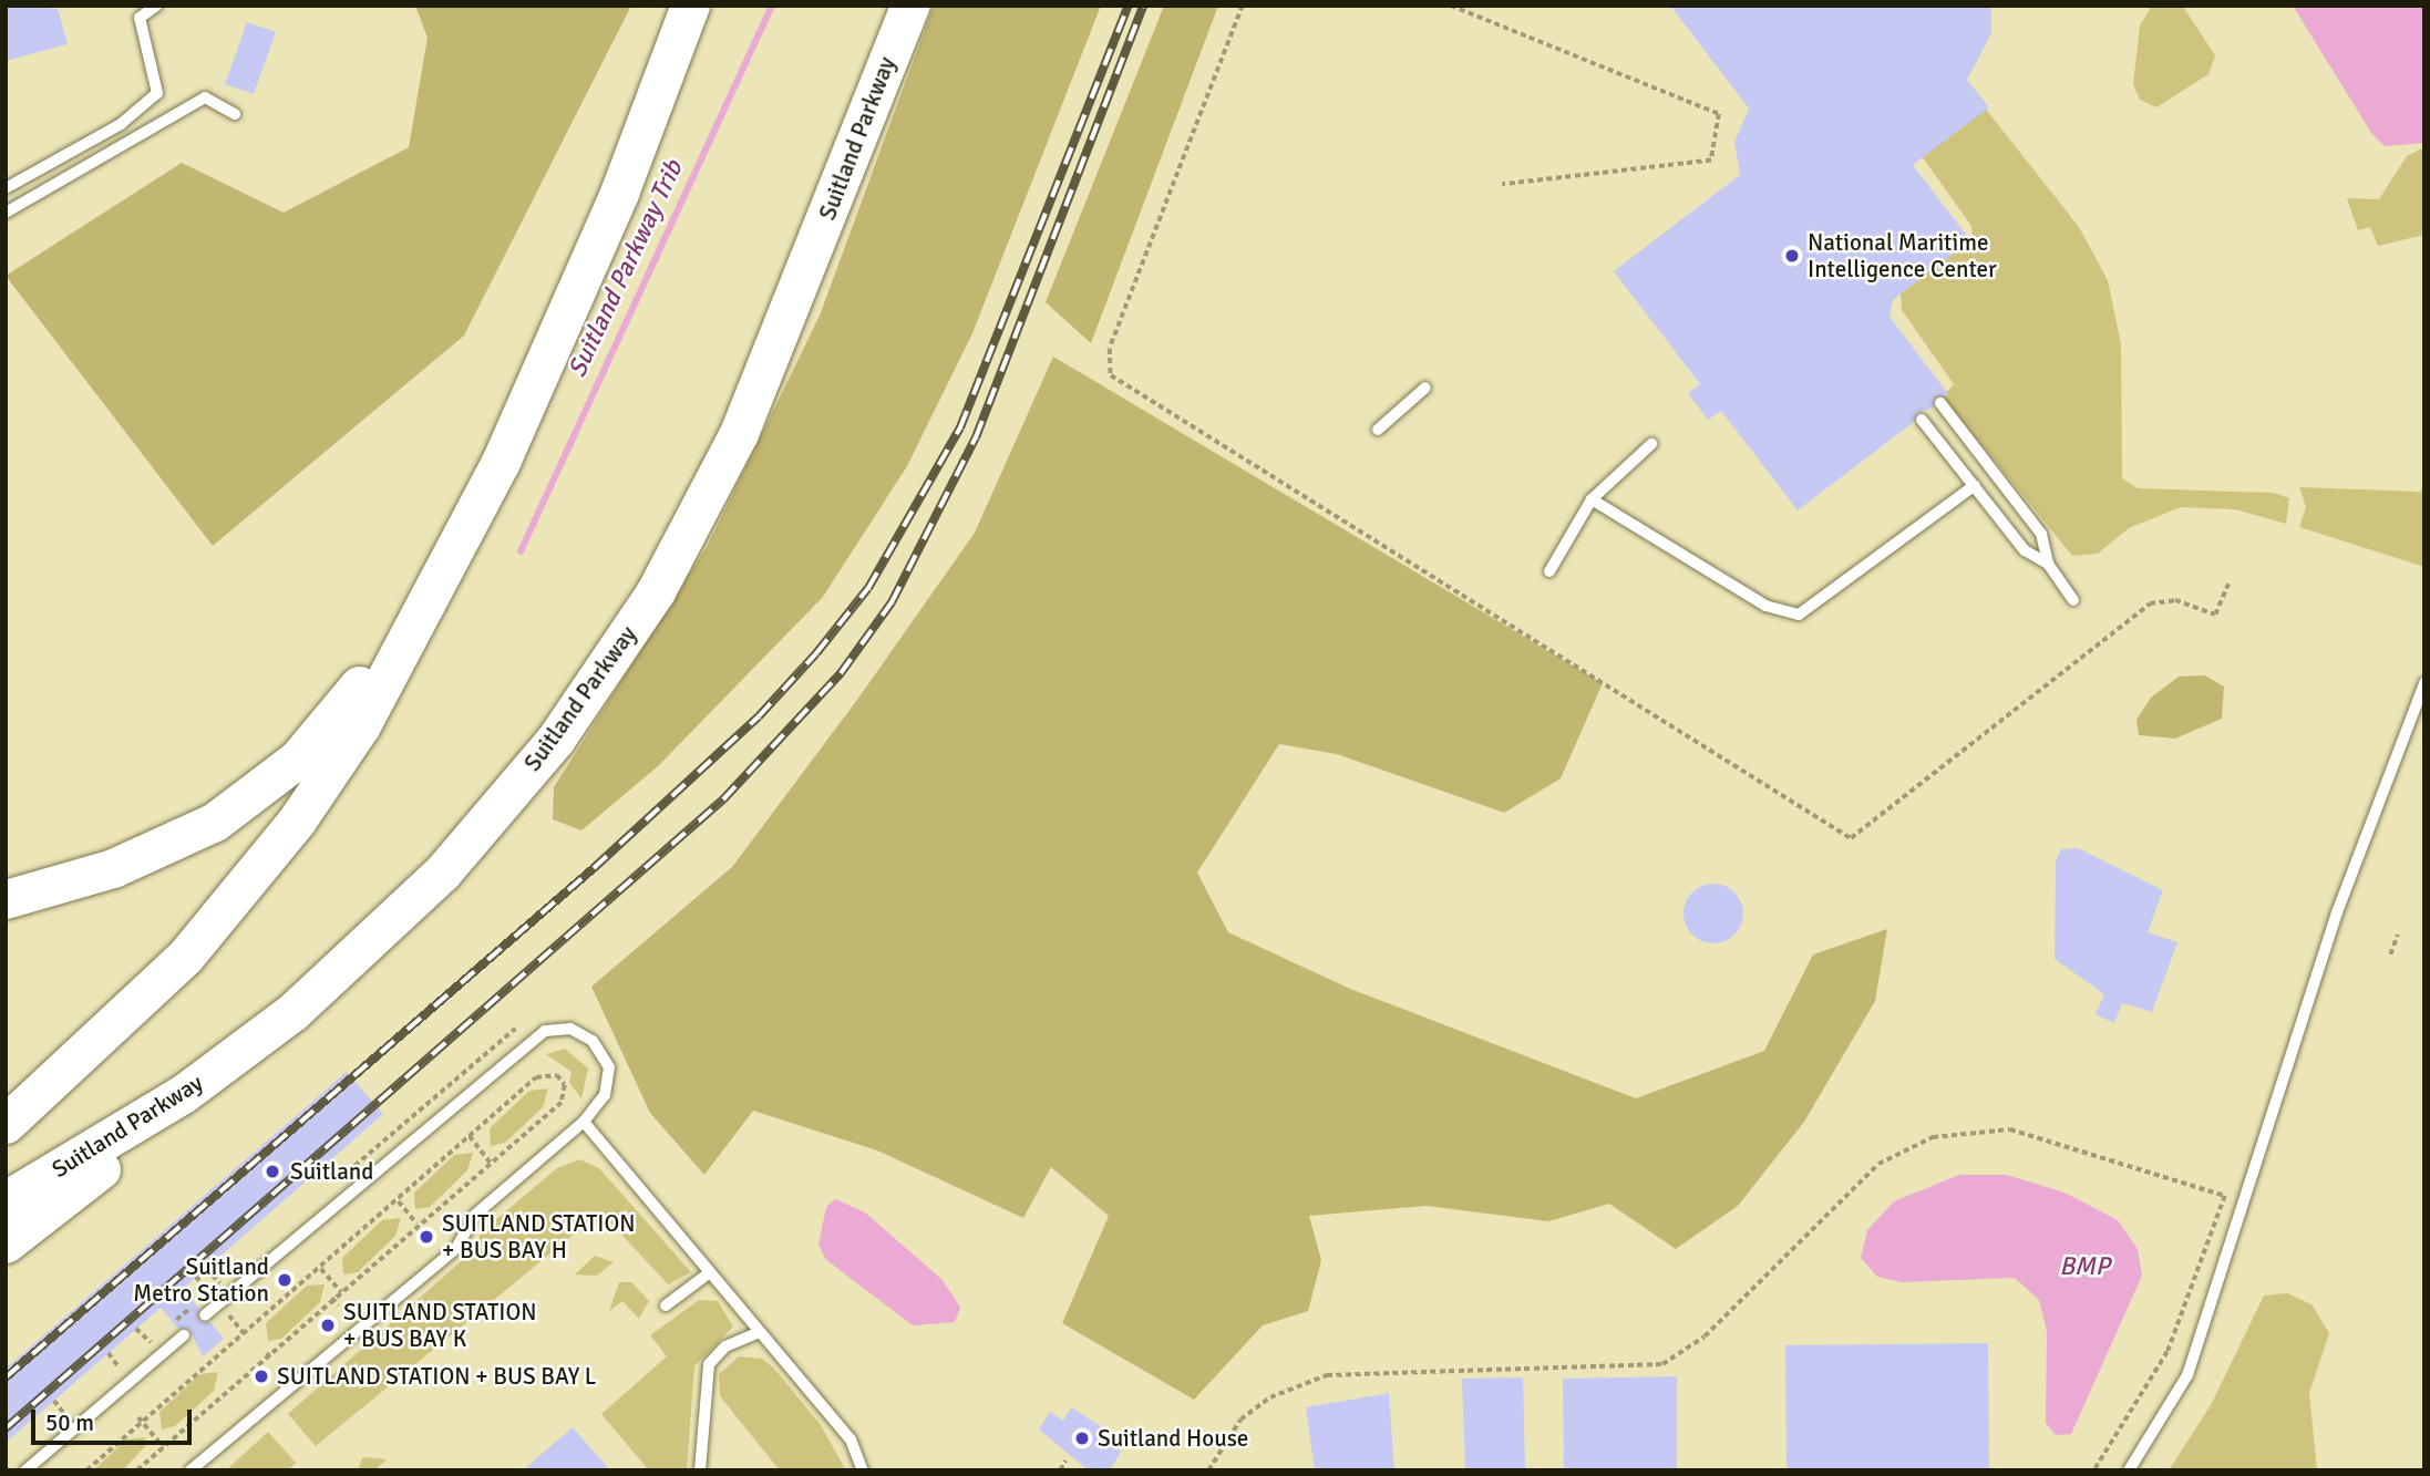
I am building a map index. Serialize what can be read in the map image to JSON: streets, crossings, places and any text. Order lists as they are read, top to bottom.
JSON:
{
  "streets": {
    "highway": ["Suitland Parkway"]
  },
  "water": ["Suitland Parkway Trib", "BMP"],
  "places": [
    "National Maritime Intelligence Center",
    "Suitland",
    "SUITLAND STATION + BUS BAY H",
    "Suitland Metro Station",
    "SUITLAND STATION + BUS BAY K",
    "SUITLAND STATION + BUS BAY L",
    "Suitland House"
  ],
  "scale_bar": "50 m"
}
